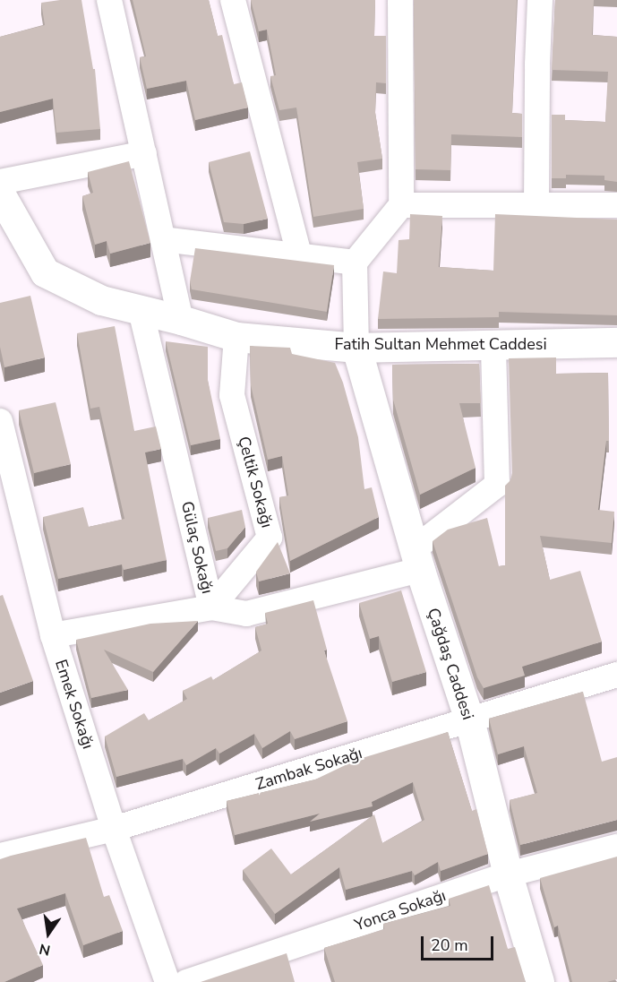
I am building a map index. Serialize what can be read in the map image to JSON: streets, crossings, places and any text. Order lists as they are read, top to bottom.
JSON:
{
  "streets": {
    "street": [
      "Fatih Sultan Mehmet Caddesi",
      "Çeltik Sokağı",
      "Gülaç Sokağı",
      "Çağdaş Caddesi",
      "Emek Sokağı",
      "Zambak Sokağı",
      "Yonca Sokağı"
    ]
  },
  "crossings": [
    ["Fatih Sultan Mehmet Caddesi", "Çeltik Sokağı"],
    ["Fatih Sultan Mehmet Caddesi", "Gülaç Sokağı"],
    ["Fatih Sultan Mehmet Caddesi", "Çağdaş Caddesi"],
    ["Çeltik Sokağı", "Gülaç Sokağı"],
    ["Gülaç Sokağı", "Çağdaş Caddesi"],
    ["Çağdaş Caddesi", "Zambak Sokağı"],
    ["Çağdaş Caddesi", "Yonca Sokağı"],
    ["Emek Sokağı", "Zambak Sokağı"]
  ],
  "scale_bar": "20 m",
  "north": "bottom"
}
